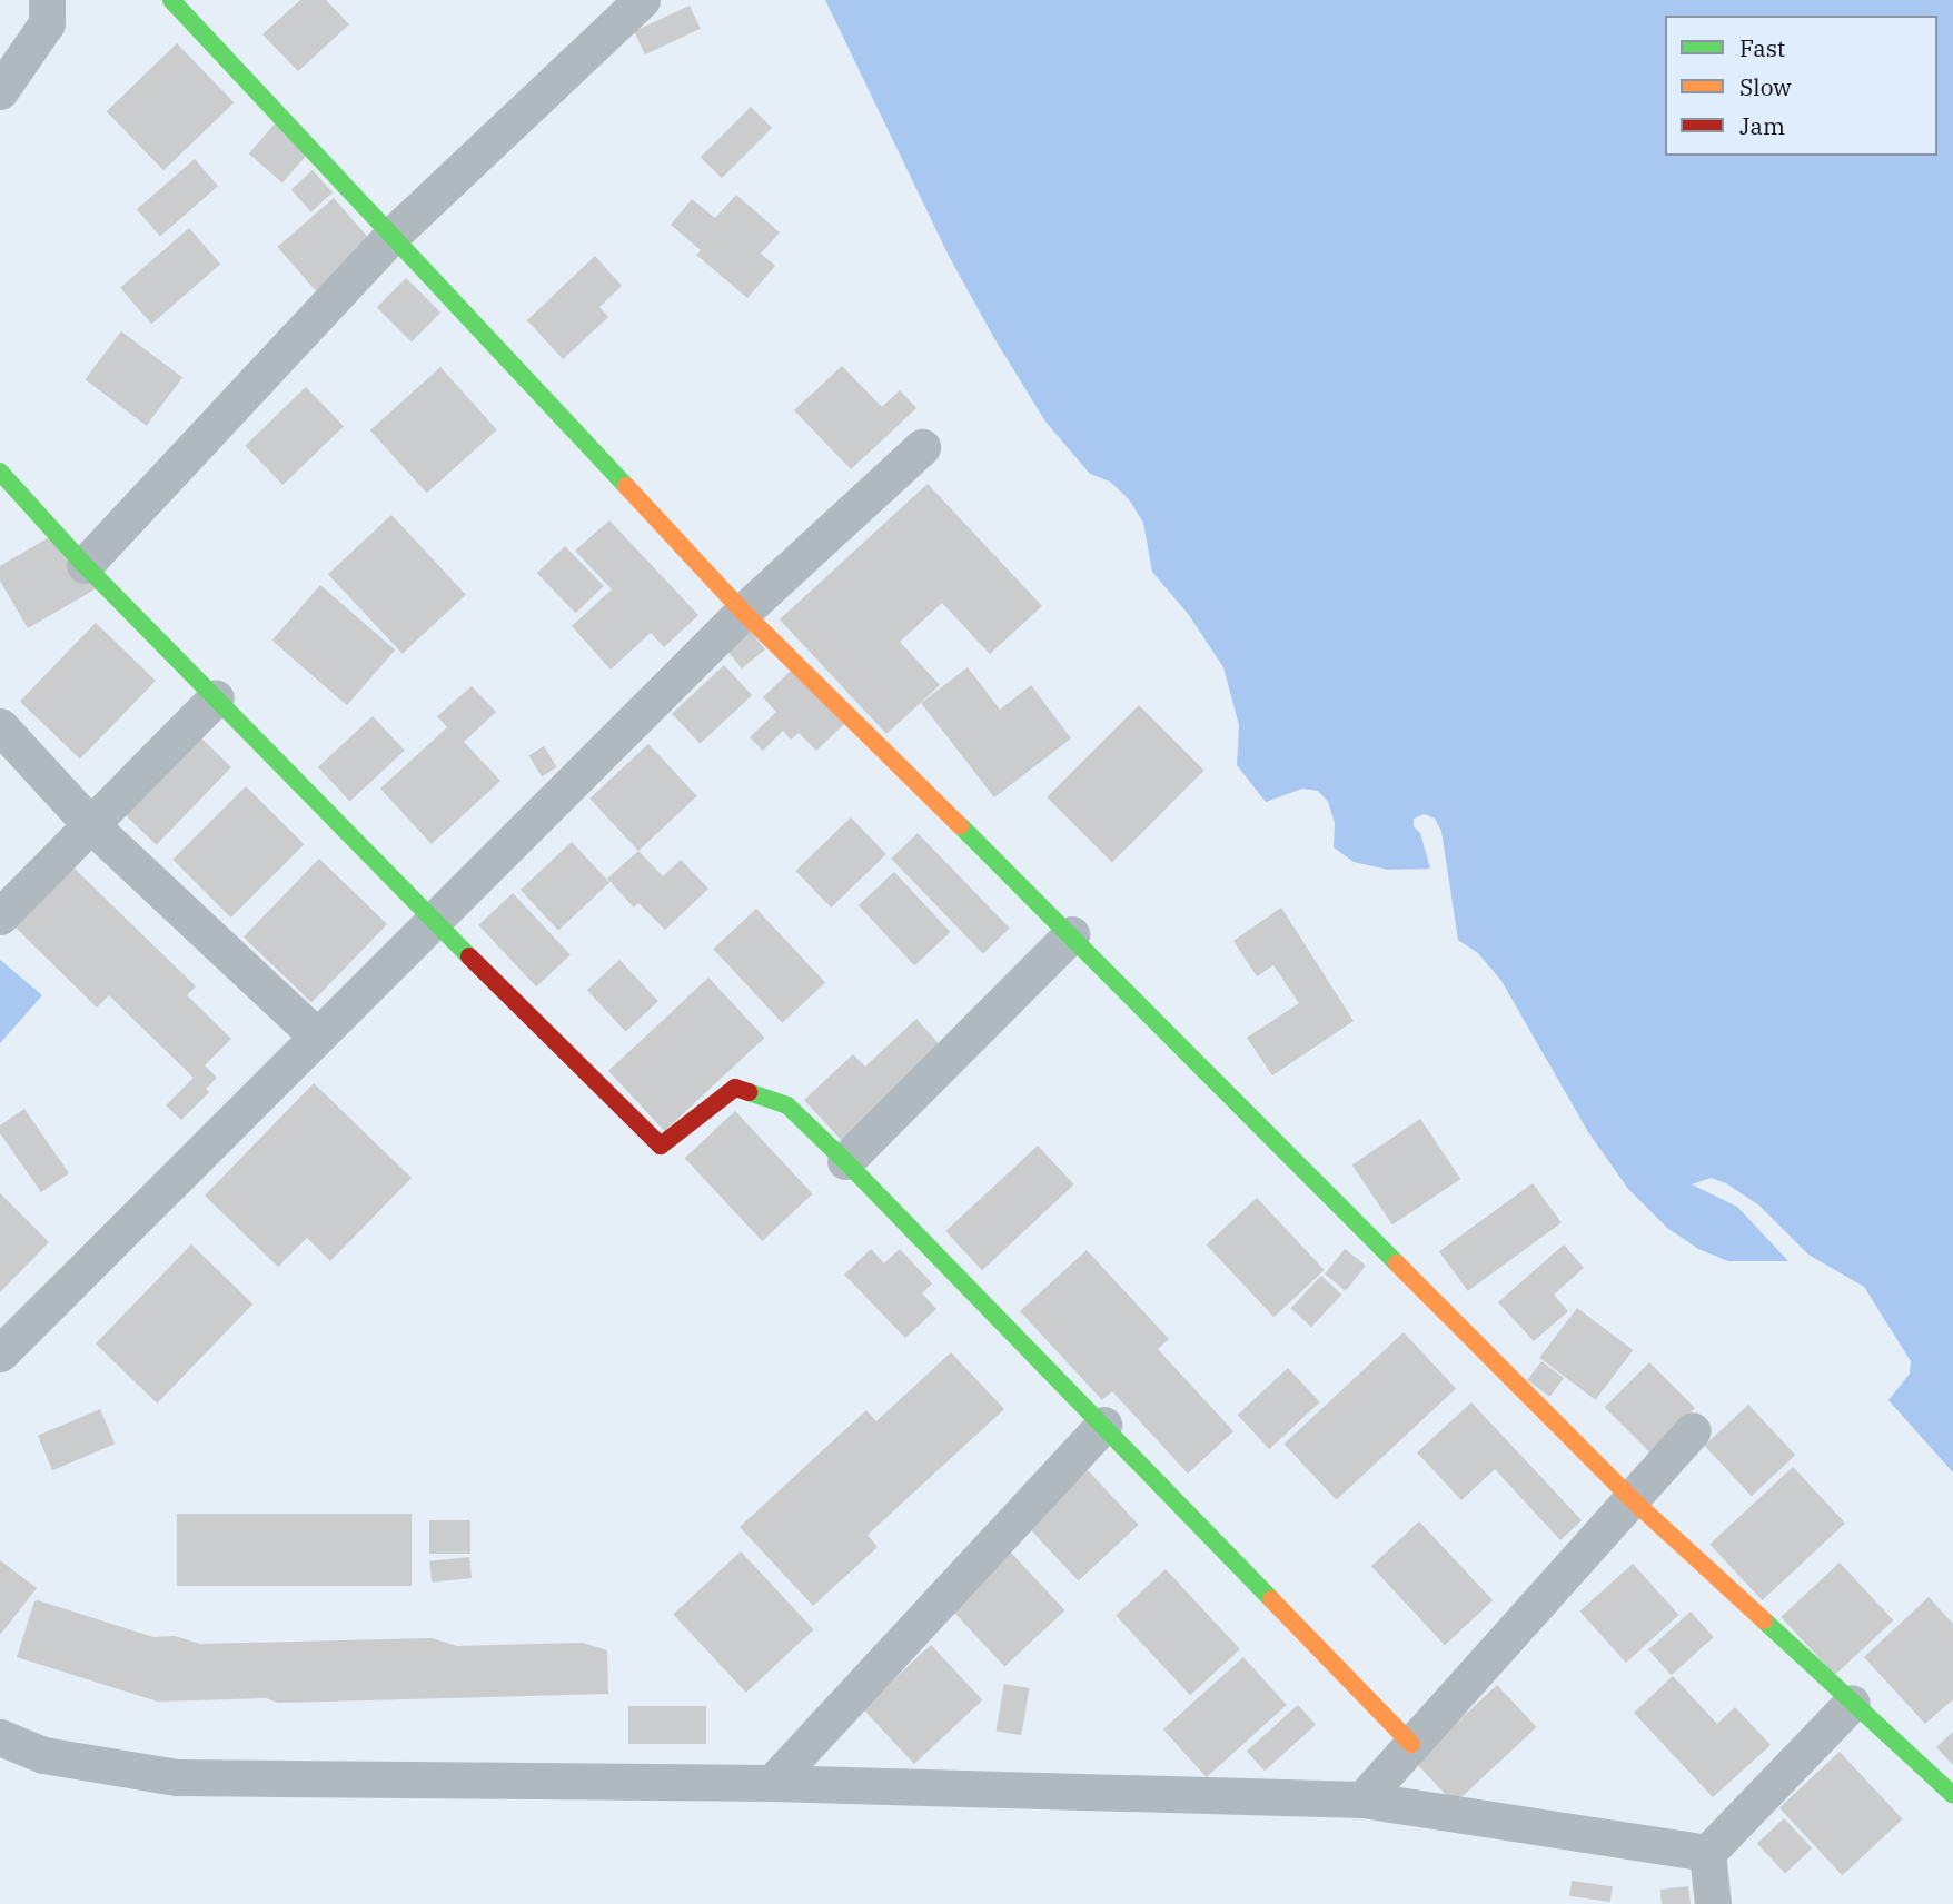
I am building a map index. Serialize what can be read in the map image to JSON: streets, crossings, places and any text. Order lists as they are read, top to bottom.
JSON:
{
  "legend": ["Fast", "Slow", "Jam"]
}
